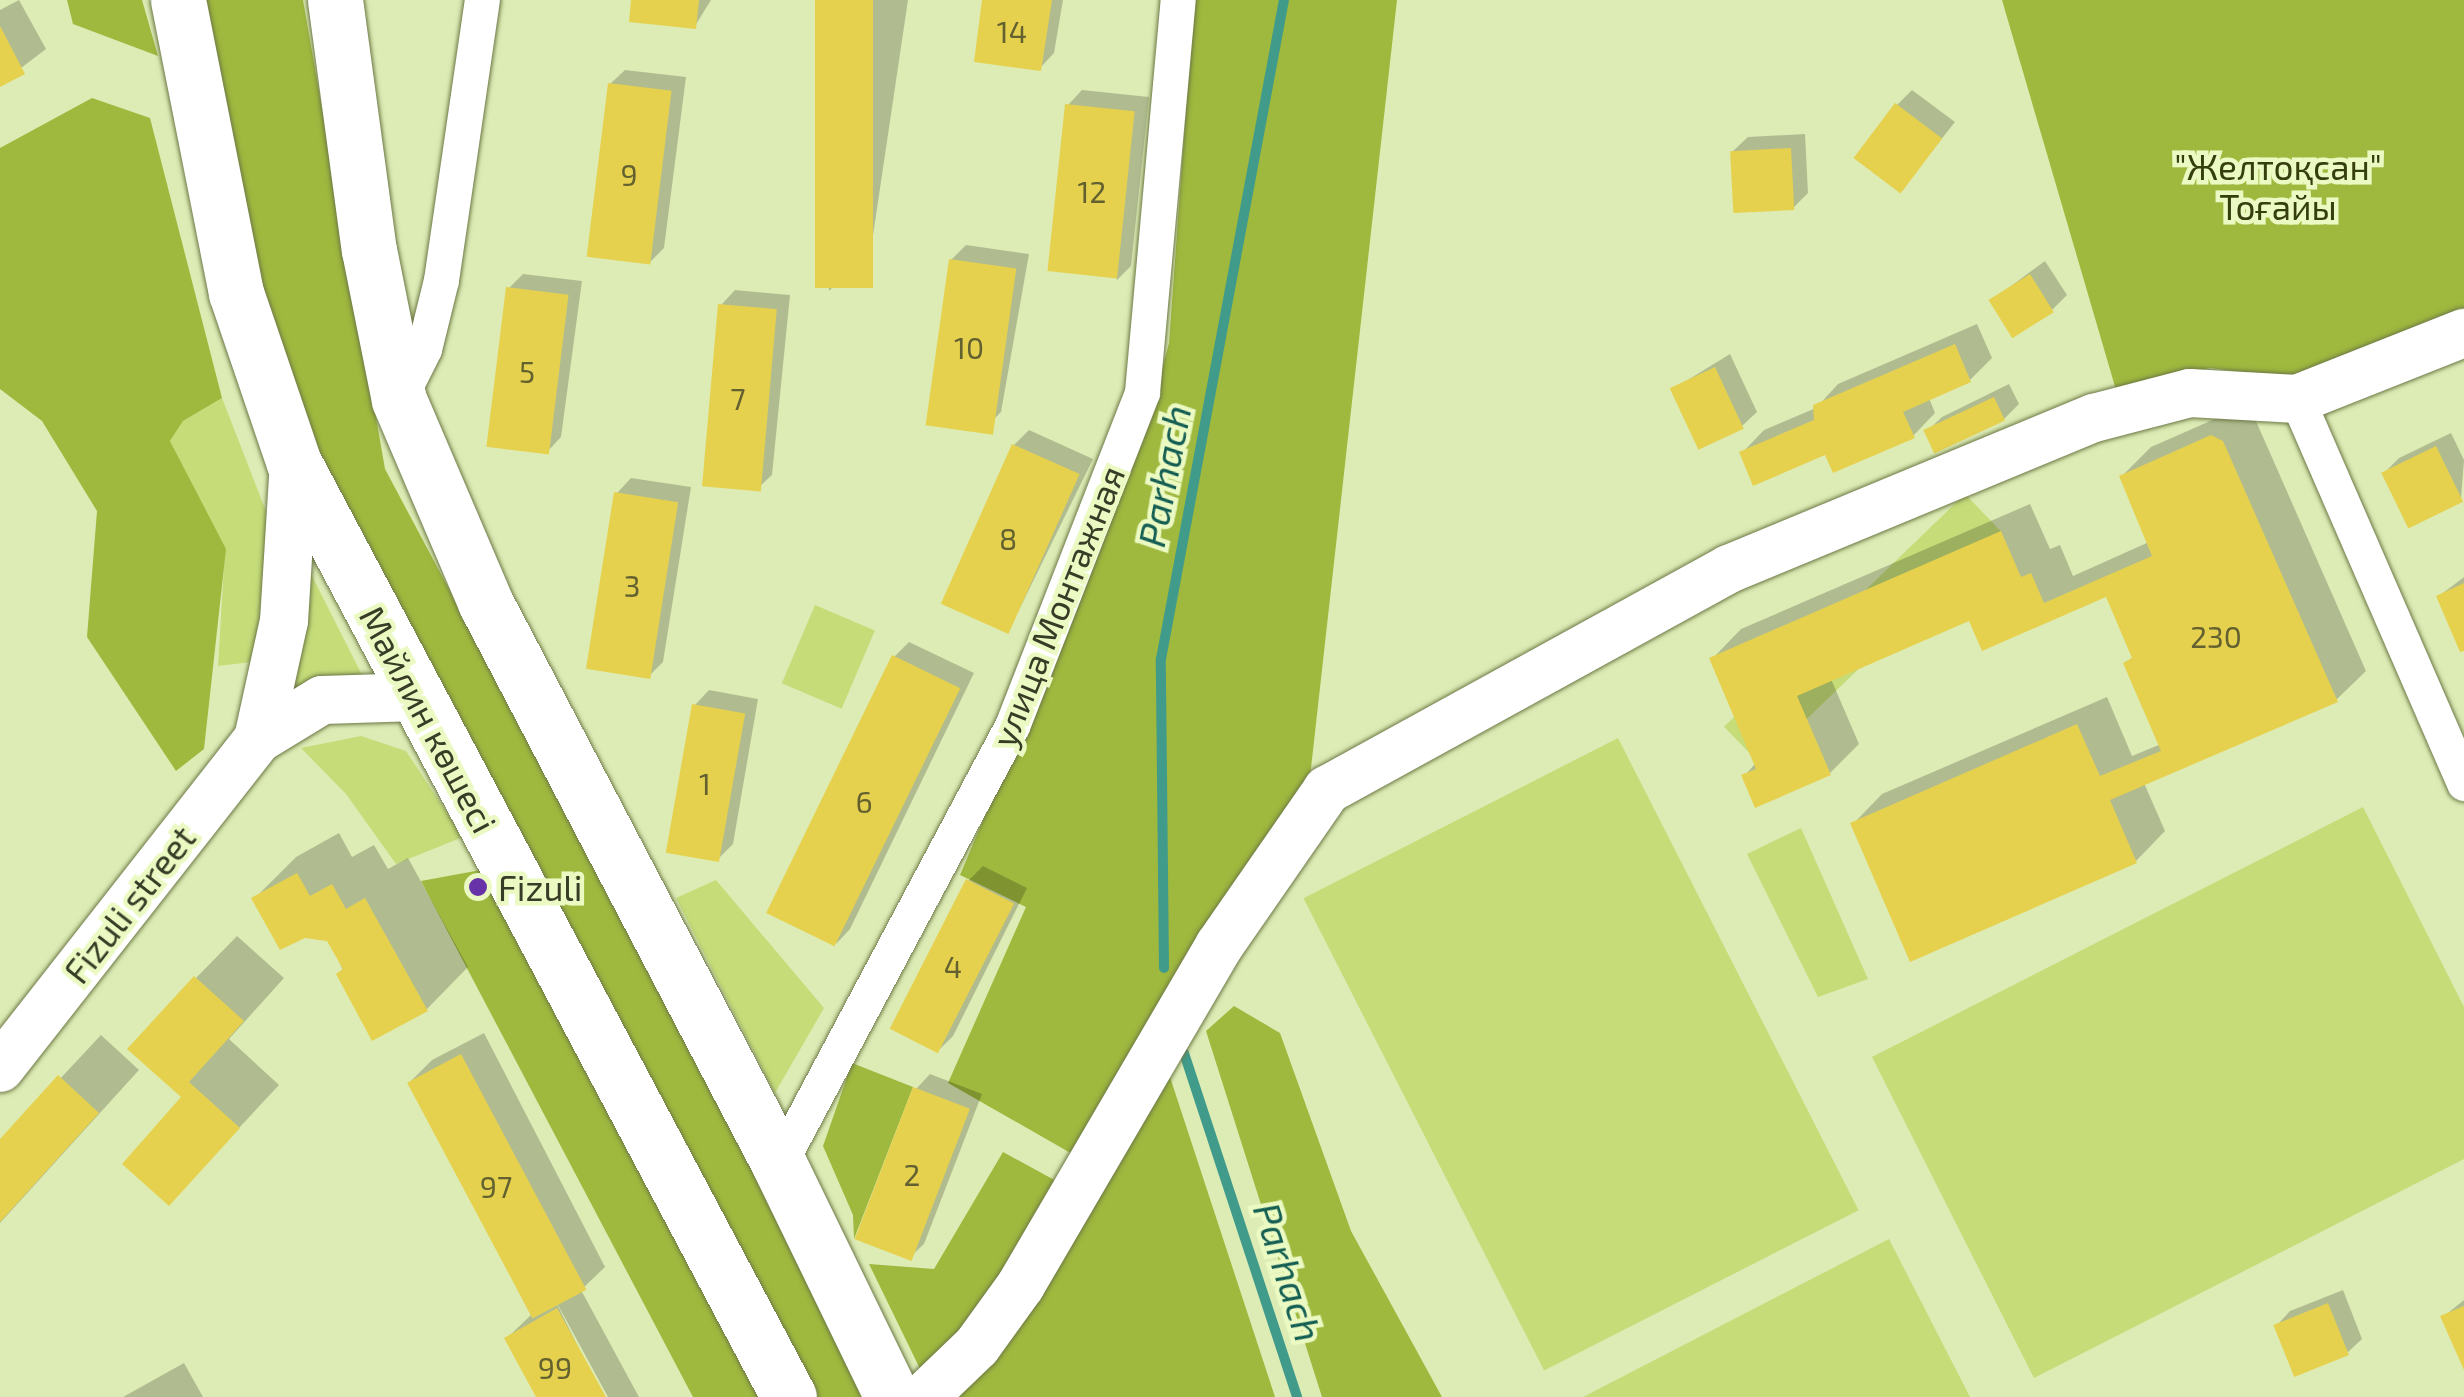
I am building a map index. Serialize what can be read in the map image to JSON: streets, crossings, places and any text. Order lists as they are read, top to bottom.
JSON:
{
  "streets": {
    "main road": ["Майлин көшесі"],
    "street": ["улица Монтажная", "Fizuli street"]
  },
  "water": ["Parhach"],
  "parks": ["\"Желтоқсан\" Тоғайы"],
  "places": ["Fizuli"],
  "house_numbers": [
    "14",
    "9",
    "12",
    "10",
    "5",
    "7",
    "8",
    "3",
    "230",
    "1",
    "6",
    "4",
    "2",
    "97",
    "99"
  ]
}
